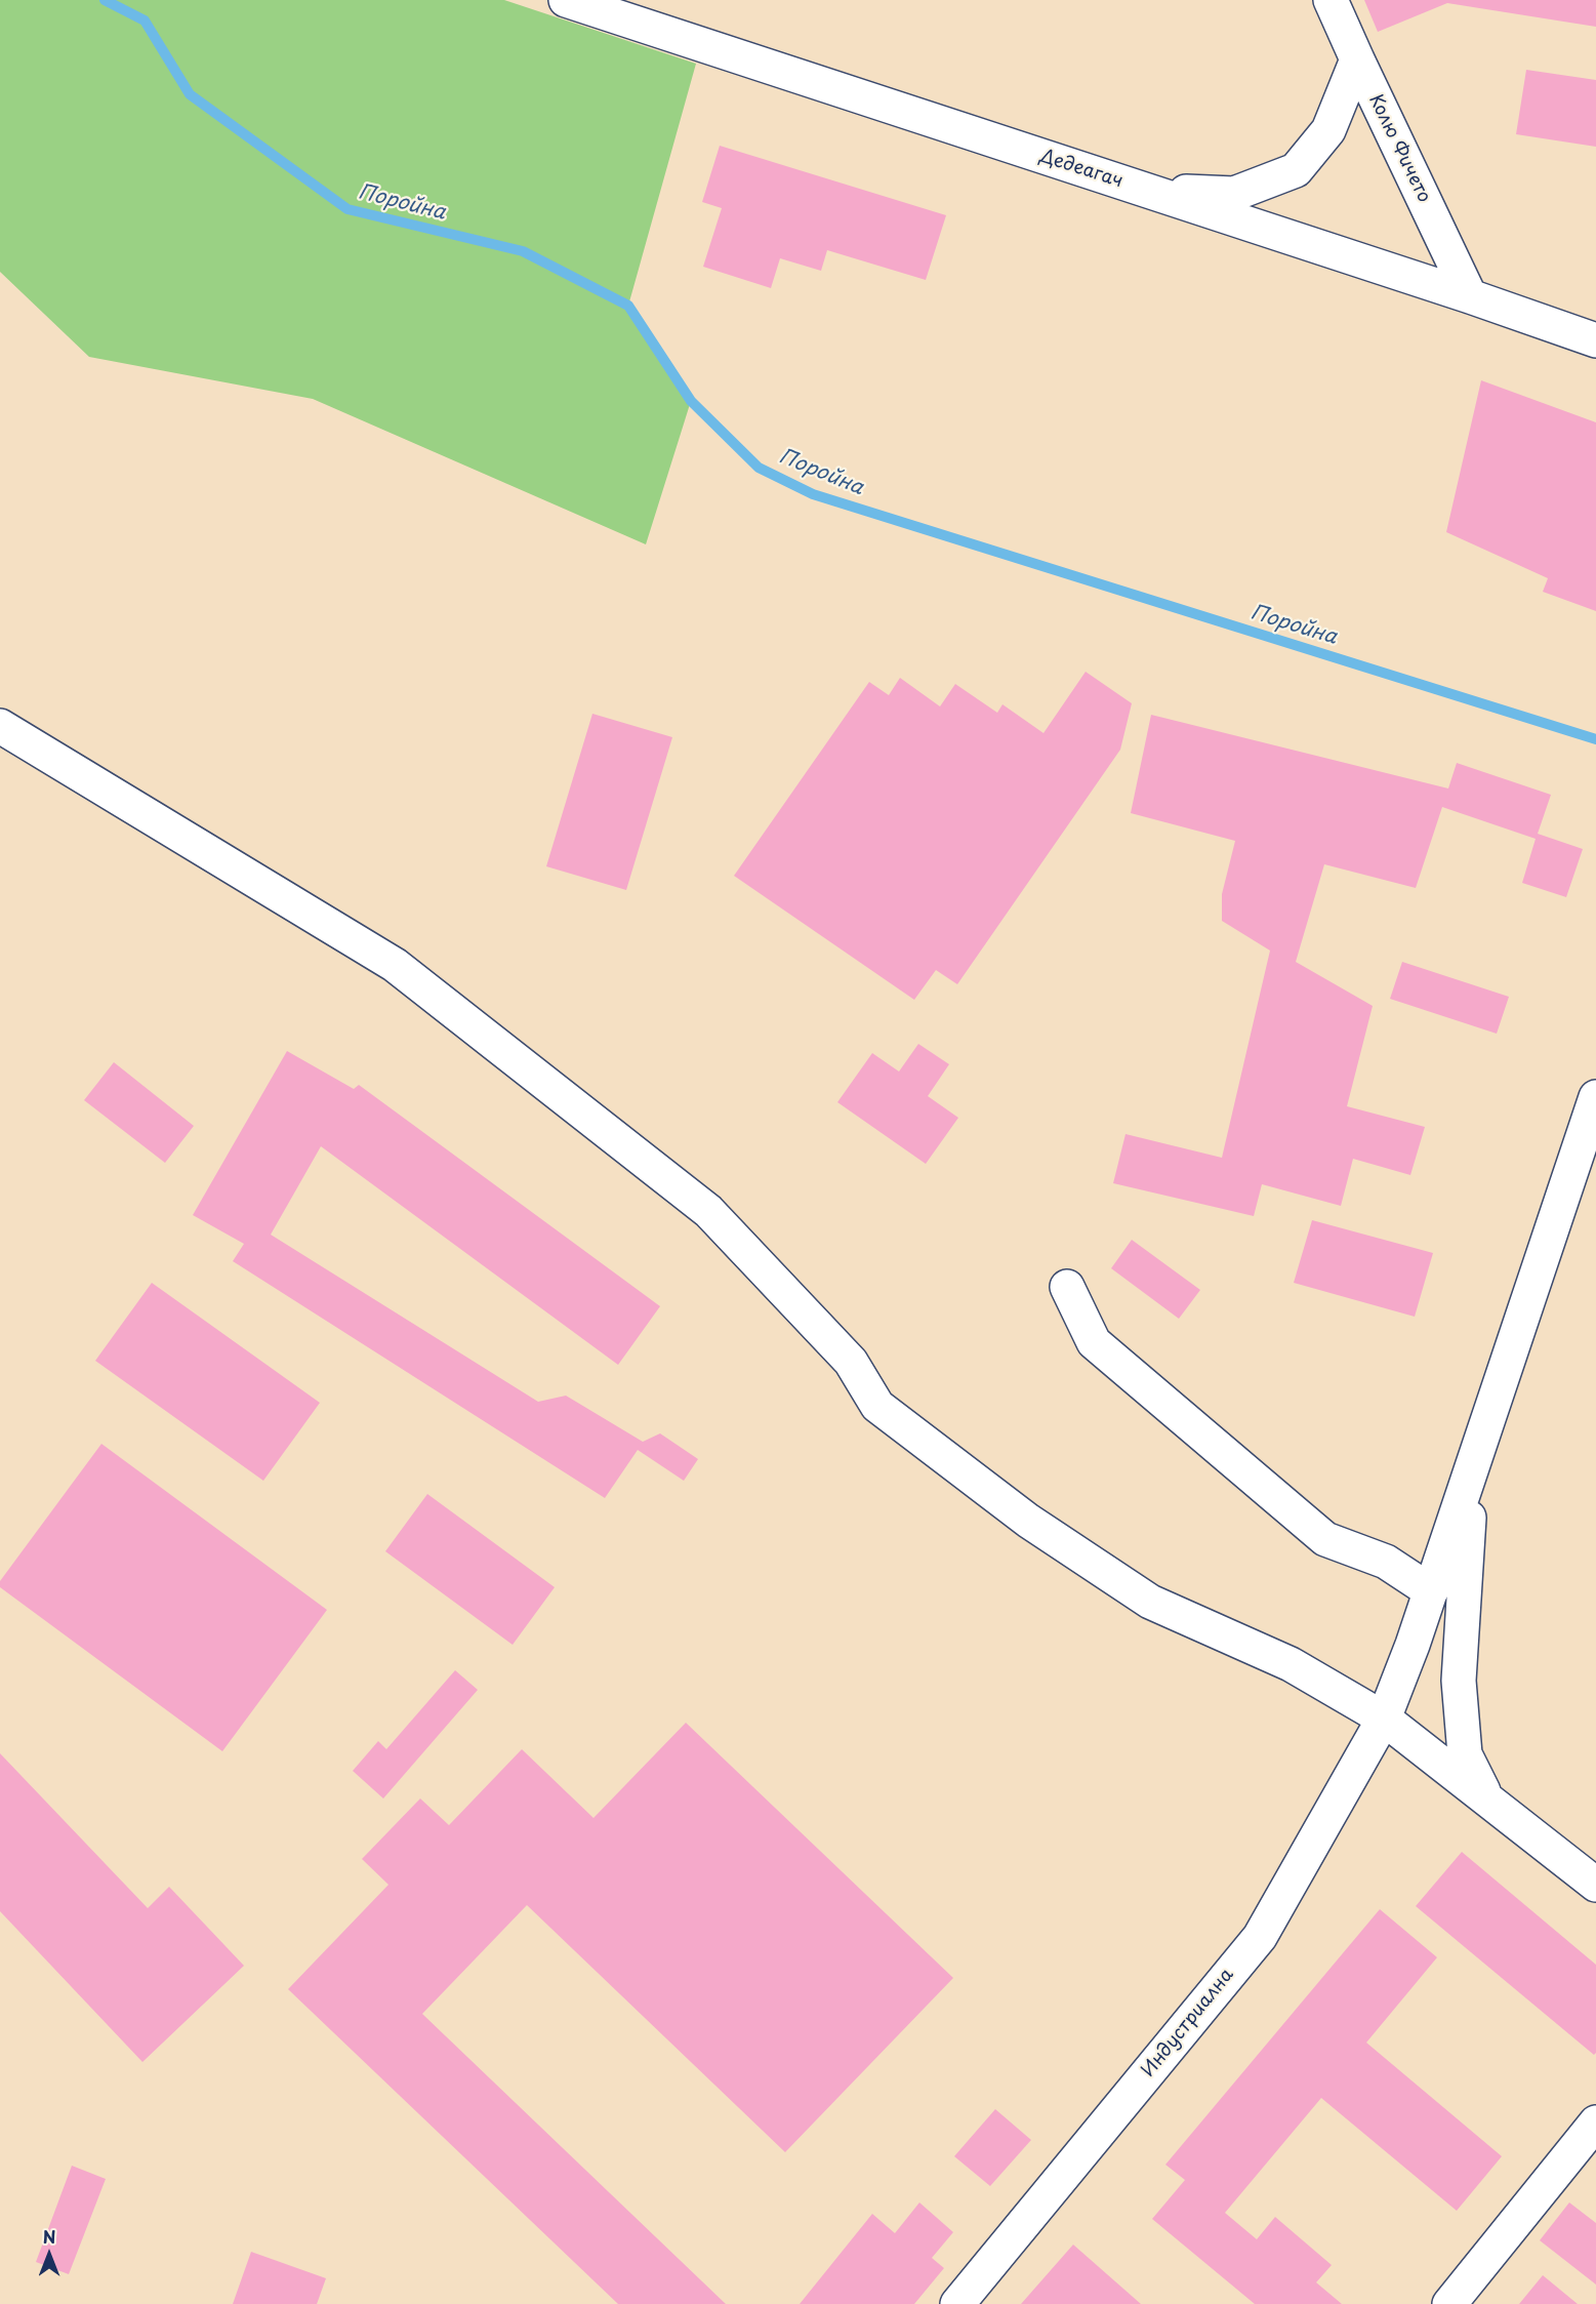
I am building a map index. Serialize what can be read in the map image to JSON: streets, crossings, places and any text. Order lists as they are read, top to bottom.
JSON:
{
  "streets": {
    "street": ["Колю Фичето", "Дедеагач", "Индустриална"]
  },
  "crossings": [
    ["Колю Фичето", "Дедеагач"]
  ],
  "water": ["Поройна"],
  "north": "top"
}
